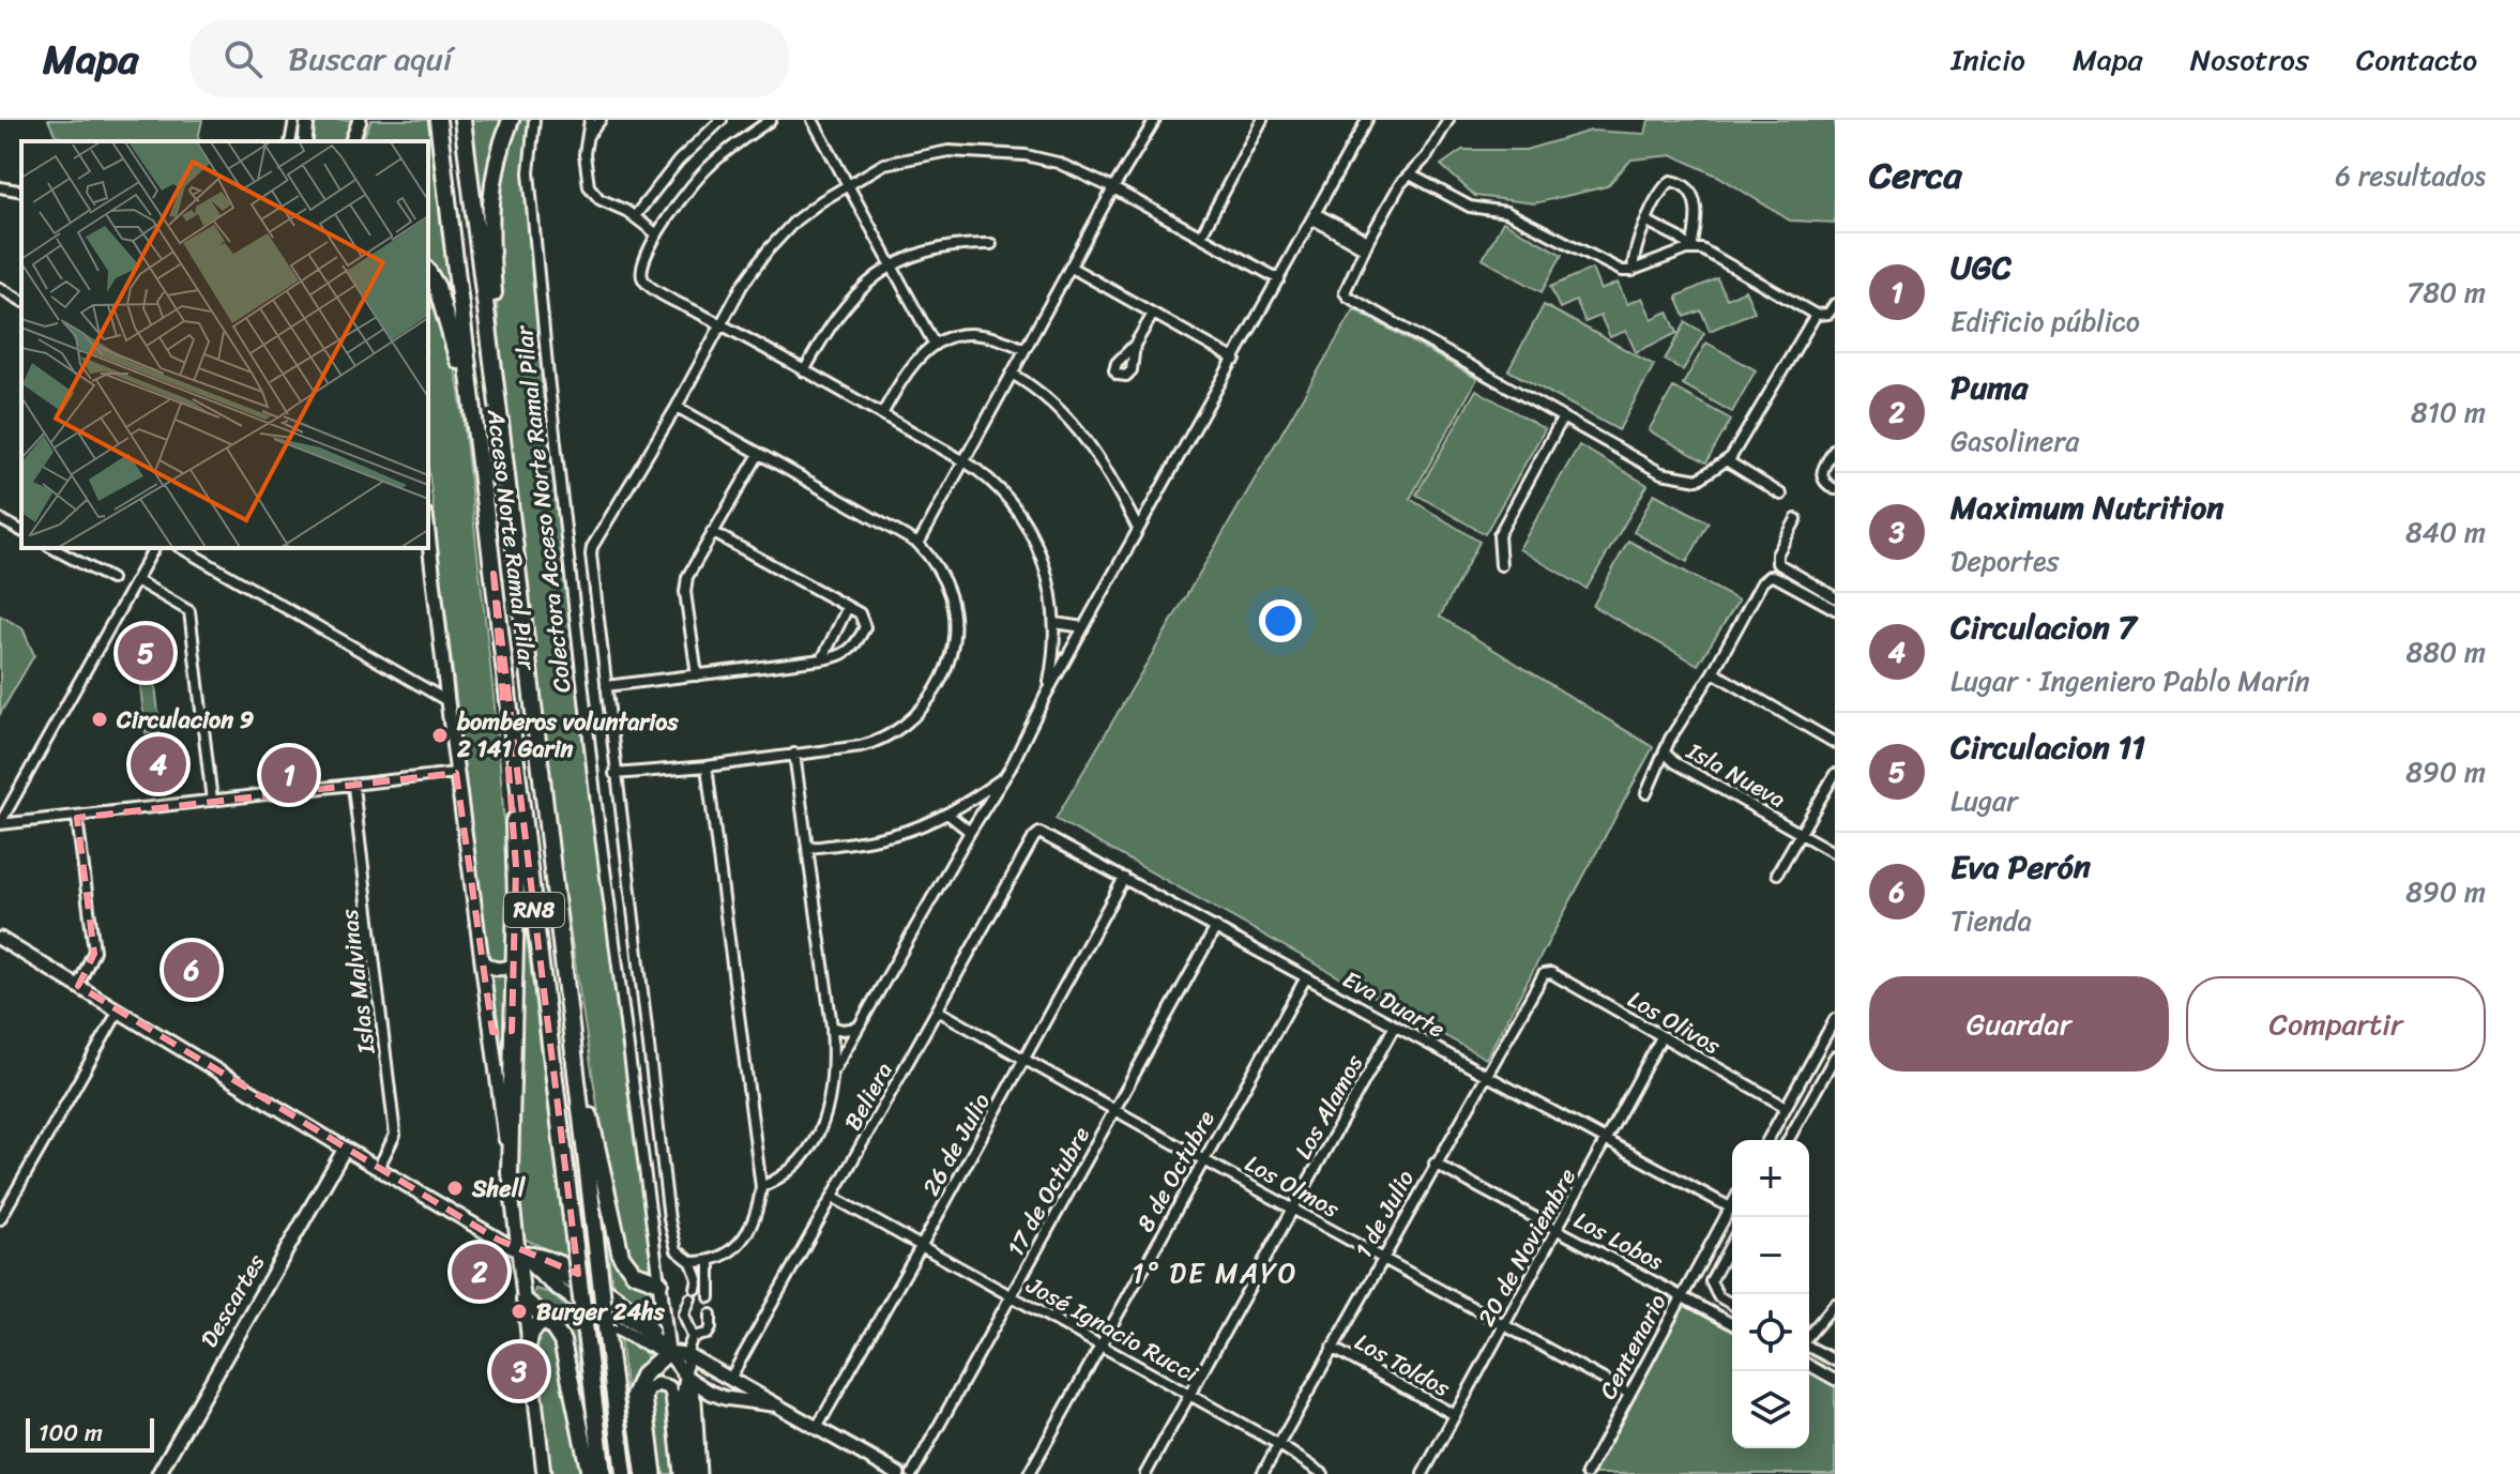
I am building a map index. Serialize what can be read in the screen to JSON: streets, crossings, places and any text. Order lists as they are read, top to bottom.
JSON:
{
  "streets": {
    "highway": ["Acceso Norte Ramal Pilar", "RN8"],
    "street": [
      "Colectora Acceso Norte Ramal Pilar",
      "Isla Nueva",
      "Islas Malvinas",
      "Eva Duarte",
      "Los Olivos",
      "Beliera",
      "Los Alamos",
      "26 de Julio",
      "8 de Octubre",
      "Los Olmos",
      "17 de Octubre",
      "1 de Julio",
      "Los Lobos",
      "20 de Noviembre",
      "Descartes",
      "José Ignacio Rucci",
      "Centenario",
      "Los Toldos"
    ]
  },
  "crossings": [
    ["Eva Duarte", "Beliera"],
    ["Eva Duarte", "Los Alamos"],
    ["Eva Duarte", "26 de Julio"],
    ["Eva Duarte", "8 de Octubre"],
    ["Eva Duarte", "17 de Octubre"],
    ["Eva Duarte", "1 de Julio"],
    ["Eva Duarte", "20 de Noviembre"],
    ["Eva Duarte", "Centenario"],
    ["Los Olivos", "1 de Julio"],
    ["Los Olivos", "20 de Noviembre"],
    ["Beliera", "Los Olmos"],
    ["Beliera", "José Ignacio Rucci"],
    ["Los Alamos", "Los Olmos"],
    ["Los Alamos", "José Ignacio Rucci"],
    ["26 de Julio", "Los Olmos"],
    ["26 de Julio", "José Ignacio Rucci"],
    ["8 de Octubre", "Los Olmos"],
    ["8 de Octubre", "José Ignacio Rucci"],
    ["Los Olmos", "17 de Octubre"],
    ["Los Olmos", "1 de Julio"],
    ["Los Olmos", "20 de Noviembre"],
    ["Los Olmos", "Centenario"],
    ["17 de Octubre", "José Ignacio Rucci"],
    ["1 de Julio", "Los Lobos"],
    ["1 de Julio", "José Ignacio Rucci"],
    ["1 de Julio", "Los Toldos"],
    ["Los Lobos", "20 de Noviembre"],
    ["Los Lobos", "Centenario"],
    ["20 de Noviembre", "Los Toldos"]
  ],
  "districts": ["1° DE MAYO"],
  "places": [
    "Circulacion 9",
    "bomberos voluntarios 2 141 Garin",
    "Shell",
    "Burger 24hs"
  ],
  "scale_bar": "100 m",
  "page": {
    "header": "Mapa",
    "search": "Buscar aquí",
    "nav": [
      "Inicio",
      "Mapa",
      "Nosotros",
      "Contacto"
    ],
    "heading": ["Cerca", "6 resultados"],
    "list": [
      {
        "mark": "1",
        "name": "UGC",
        "note": "Edificio público",
        "value": "780 m"
      },
      {
        "mark": "2",
        "name": "Puma",
        "note": "Gasolinera",
        "value": "810 m"
      },
      {
        "mark": "3",
        "name": "Maximum Nutrition",
        "note": "Deportes",
        "value": "840 m"
      },
      {
        "mark": "4",
        "name": "Circulacion 7",
        "note": "Lugar · Ingeniero Pablo Marín",
        "value": "880 m"
      },
      {
        "mark": "5",
        "name": "Circulacion 11",
        "note": "Lugar",
        "value": "890 m"
      },
      {
        "mark": "6",
        "name": "Eva Perón",
        "note": "Tienda",
        "value": "890 m"
      }
    ],
    "pins": [
      "5",
      "4",
      "1",
      "6",
      "2",
      "3"
    ],
    "buttons": ["Guardar", "Compartir"],
    "map_buttons": ["+", "−"],
    "scale": "100 m"
  }
}
